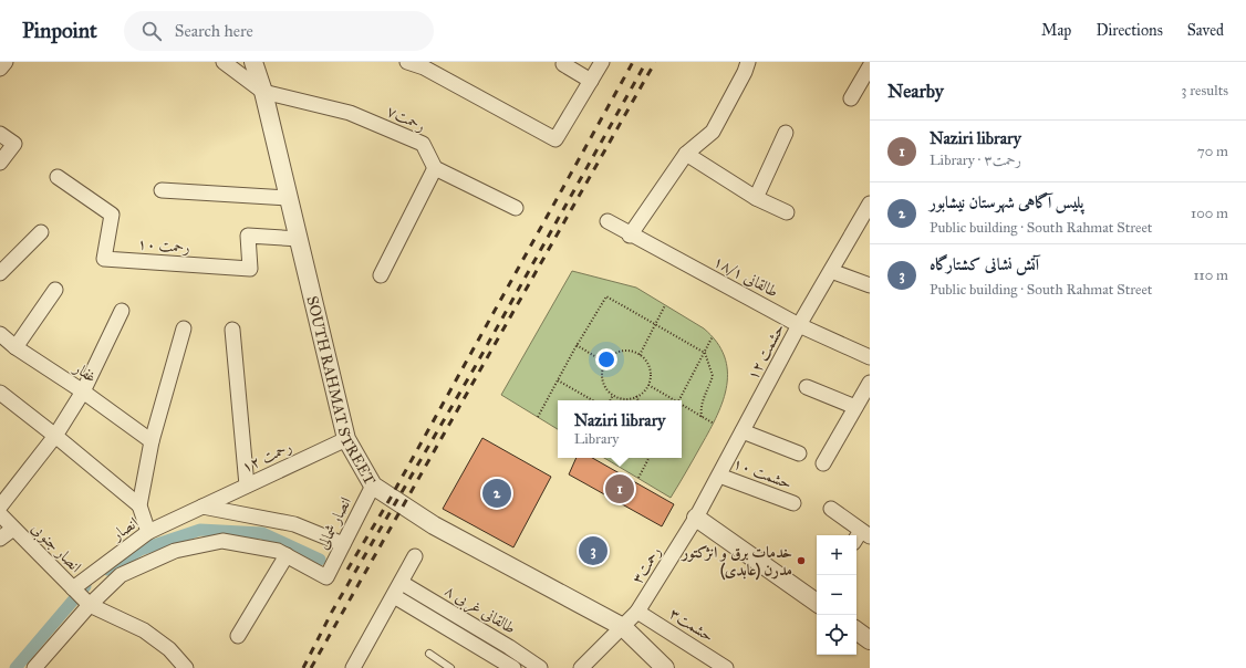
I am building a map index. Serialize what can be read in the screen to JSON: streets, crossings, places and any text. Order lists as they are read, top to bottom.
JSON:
{
  "streets": {
    "street": [
      "رحمت۷",
      "رحمت ۱۰",
      "طالقانی ۱۸/۱",
      "حشمت ۱۲",
      "غفار",
      "SOUTH RAHMAT STREET",
      "رحمت ۱۲",
      "حشمت ۱۰",
      "انصار شمالی",
      "انصار",
      "انصار جنوبی",
      "رحمت۳",
      "طالقانی غربی ۸",
      "حشمت۳"
    ]
  },
  "crossings": [
    ["رحمت۷", "SOUTH RAHMAT STREET"],
    ["رحمت ۱۰", "SOUTH RAHMAT STREET"],
    ["طالقانی ۱۸/۱", "حشمت ۱۲"],
    ["حشمت ۱۲", "حشمت ۱۰"],
    ["حشمت ۱۲", "رحمت۳"],
    ["SOUTH RAHMAT STREET", "رحمت ۱۲"],
    ["SOUTH RAHMAT STREET", "انصار شمالی"],
    ["SOUTH RAHMAT STREET", "رحمت۳"],
    ["رحمت ۱۲", "انصار"],
    ["انصار", "انصار جنوبی"],
    ["رحمت۳", "حشمت۳"]
  ],
  "places": ["خدمات برق و انژکتور مدرن (عابدی)"],
  "page": {
    "header": "Pinpoint",
    "search": "Search here",
    "nav": ["Map", "Directions", "Saved"],
    "heading": ["Nearby", "3 results"],
    "list": [
      {
        "mark": "1",
        "name": "Naziri library",
        "note": "Library · رحمت۳",
        "value": "70 m"
      },
      {
        "mark": "2",
        "name": "پلیس آگاهی شهرستان نیشابور",
        "note": "Public building · South Rahmat Street",
        "value": "100 m"
      },
      {
        "mark": "3",
        "name": "آتش نشانی کشتارگاه",
        "note": "Public building · South Rahmat Street",
        "value": "110 m"
      }
    ],
    "popup": ["Naziri library", "Library"],
    "pins": ["1", "2", "3"],
    "map_buttons": ["+", "−"]
  }
}
